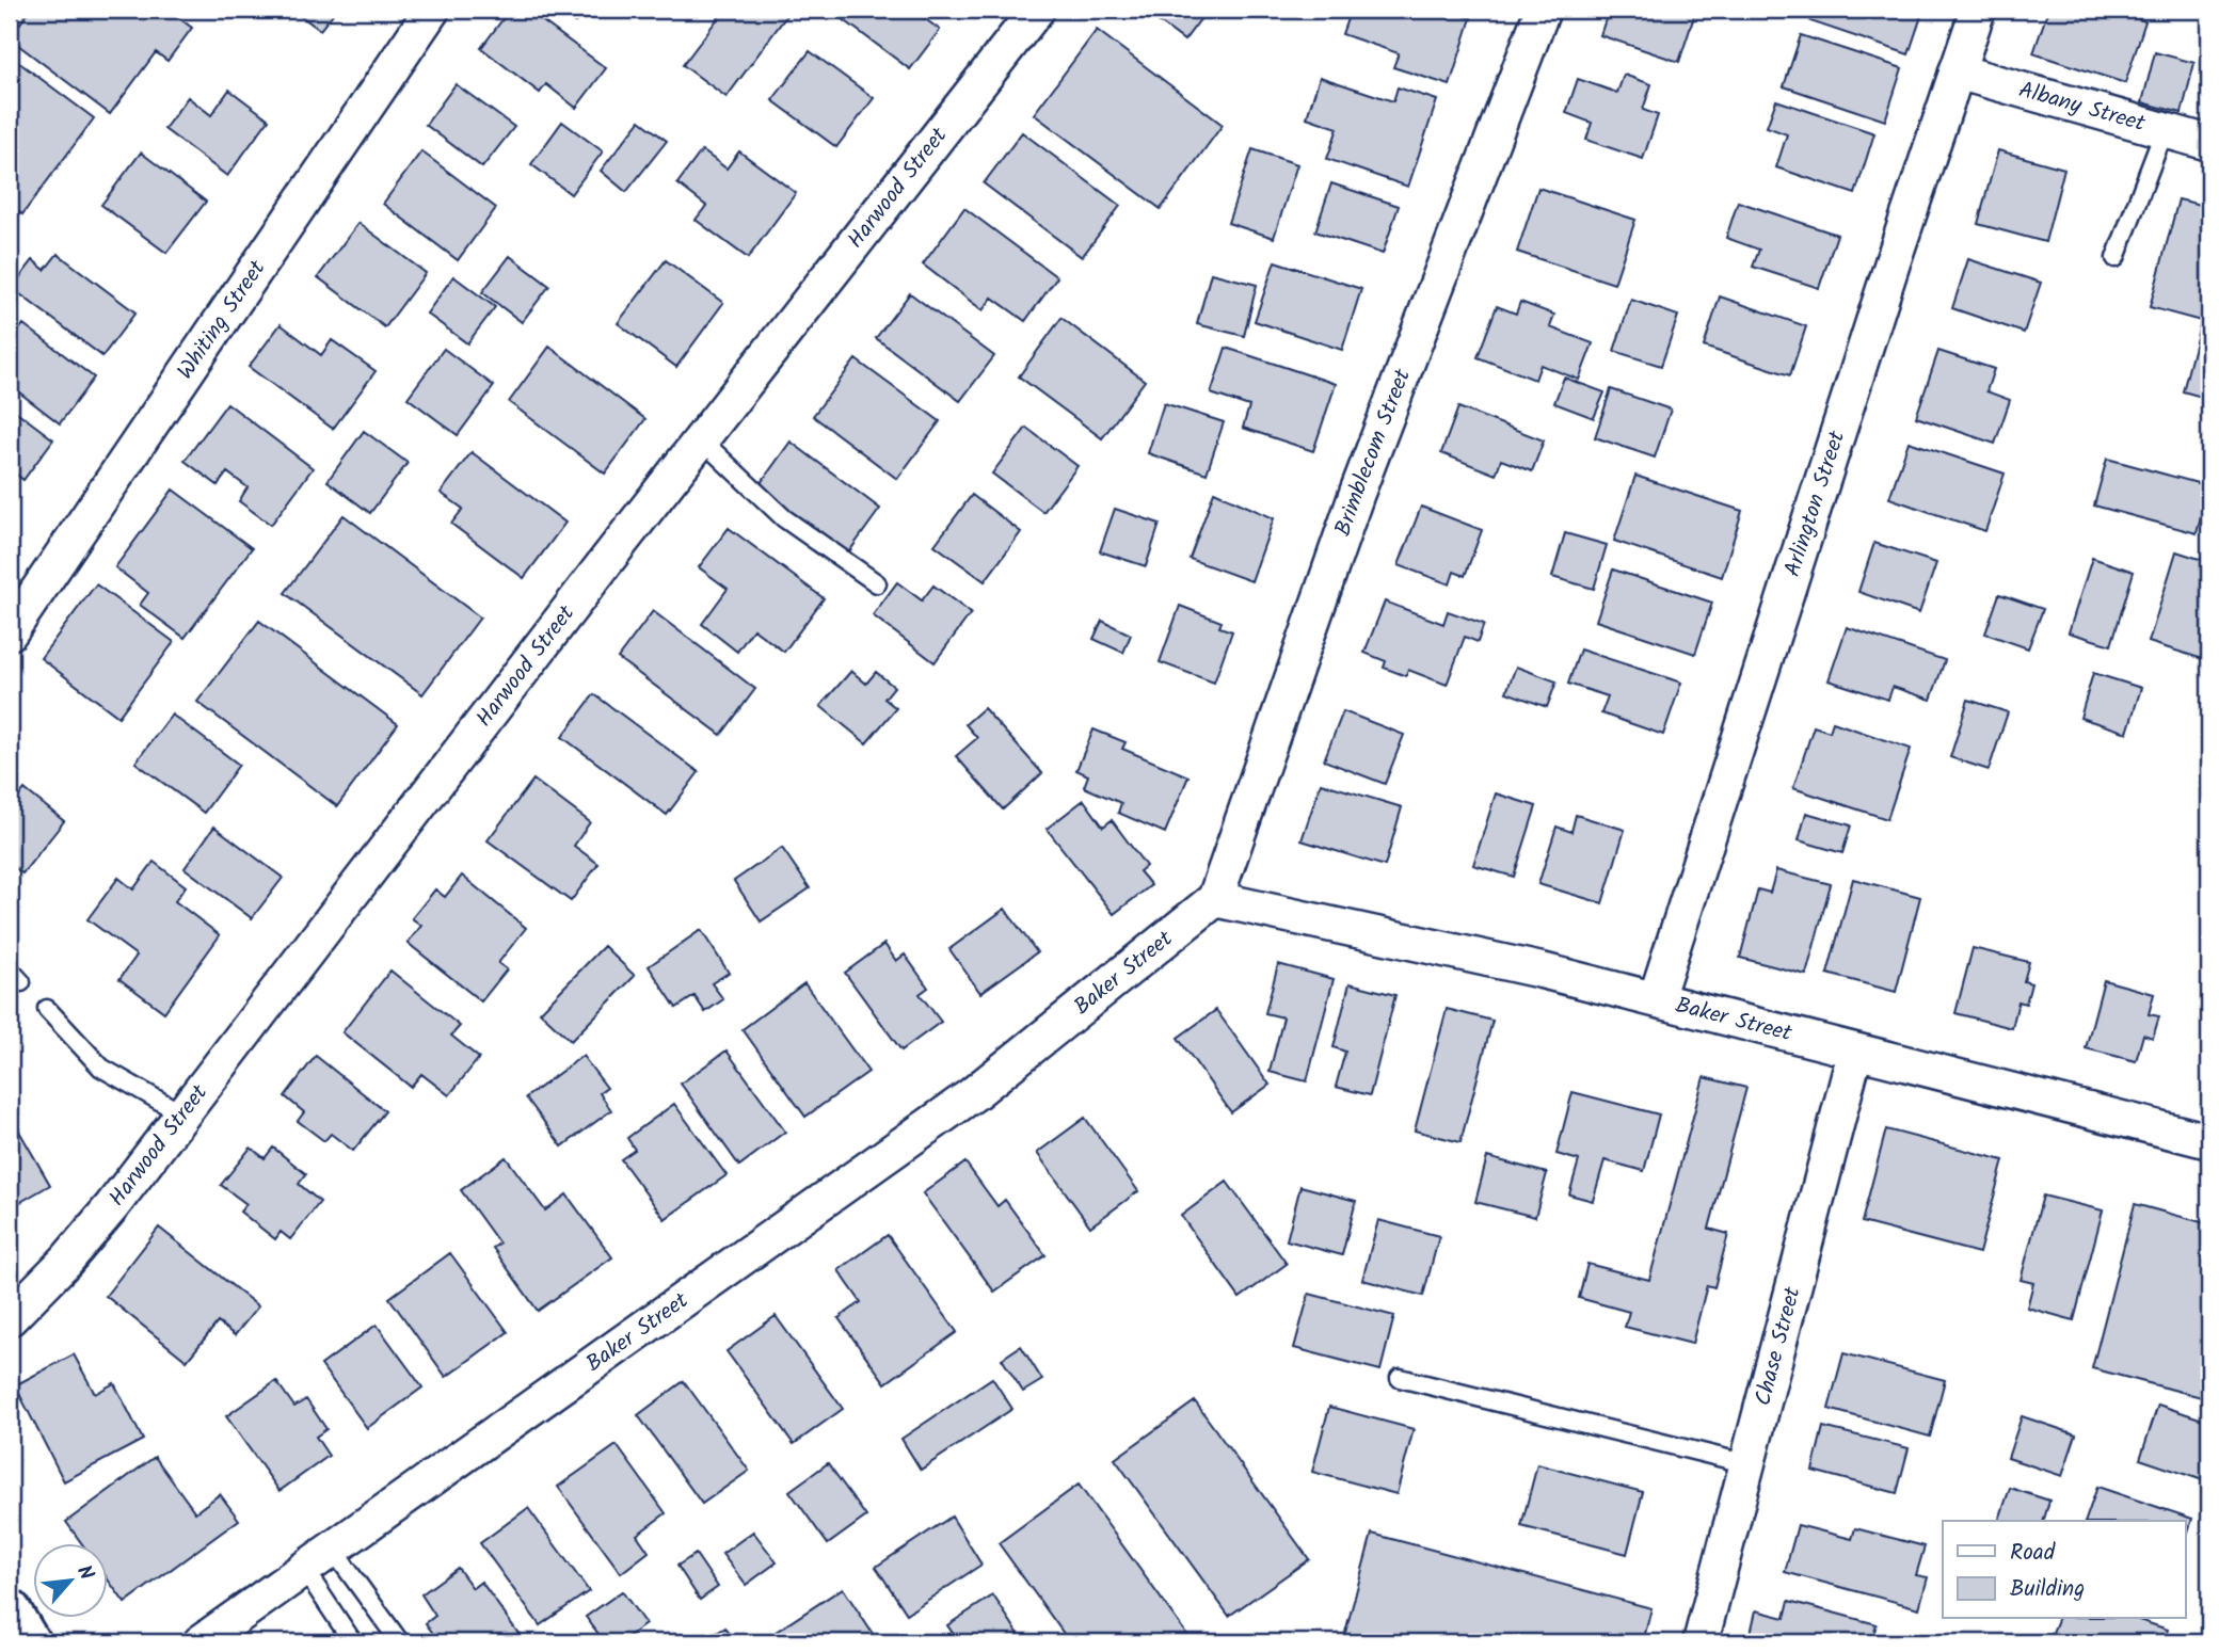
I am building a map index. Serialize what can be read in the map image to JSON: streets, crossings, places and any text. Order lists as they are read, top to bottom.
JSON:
{
  "streets": {
    "street": [
      "Albany Street",
      "Harwood Street",
      "Whiting Street",
      "Brimblecom Street",
      "Arlington Street",
      "Baker Street",
      "Chase Street"
    ]
  },
  "crossings": [
    ["Albany Street", "Arlington Street"],
    ["Brimblecom Street", "Baker Street"],
    ["Arlington Street", "Baker Street"],
    ["Baker Street", "Chase Street"]
  ],
  "legend": ["Road", "Building"],
  "north": "top right"
}
